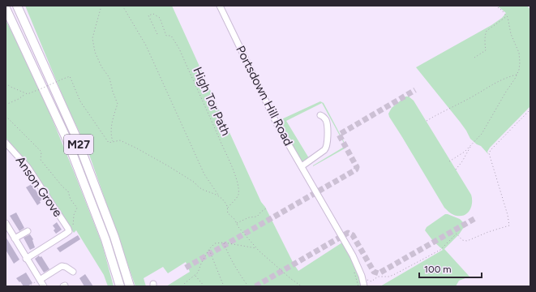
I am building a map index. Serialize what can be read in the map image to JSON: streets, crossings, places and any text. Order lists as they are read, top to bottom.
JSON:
{
  "streets": {
    "highway": ["M27"],
    "street": ["Portsdown Hill Road", "Anson Grove"],
    "path": ["High Tor Path"]
  },
  "scale_bar": "100 m"
}
